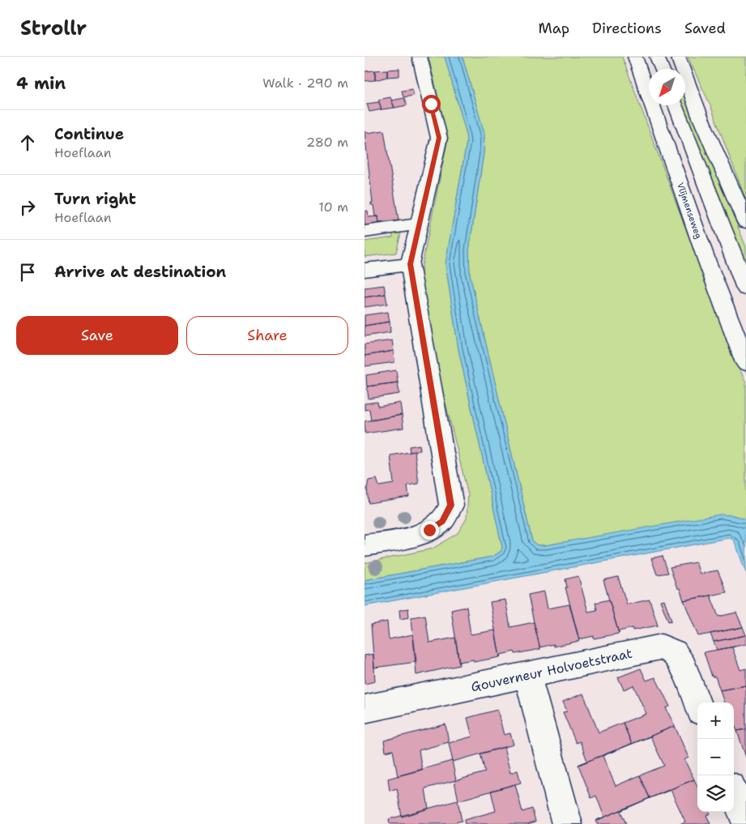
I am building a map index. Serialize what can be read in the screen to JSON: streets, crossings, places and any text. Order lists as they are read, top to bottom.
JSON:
{
  "streets": {
    "street": ["Vlijmenseweg", "Gouverneur Holvoetstraat"]
  },
  "north": "bottom left",
  "page": {
    "header": "Strollr",
    "nav": ["Map", "Directions", "Saved"],
    "heading": ["4 min", "Walk · 290 m"],
    "list": [
      ["Continue", "Hoeflaan", "280 m"],
      ["Turn right", "Hoeflaan", "10 m"],
      "Arrive at destination"
    ],
    "buttons": ["Save", "Share"],
    "map_buttons": ["+", "−"]
  }
}
